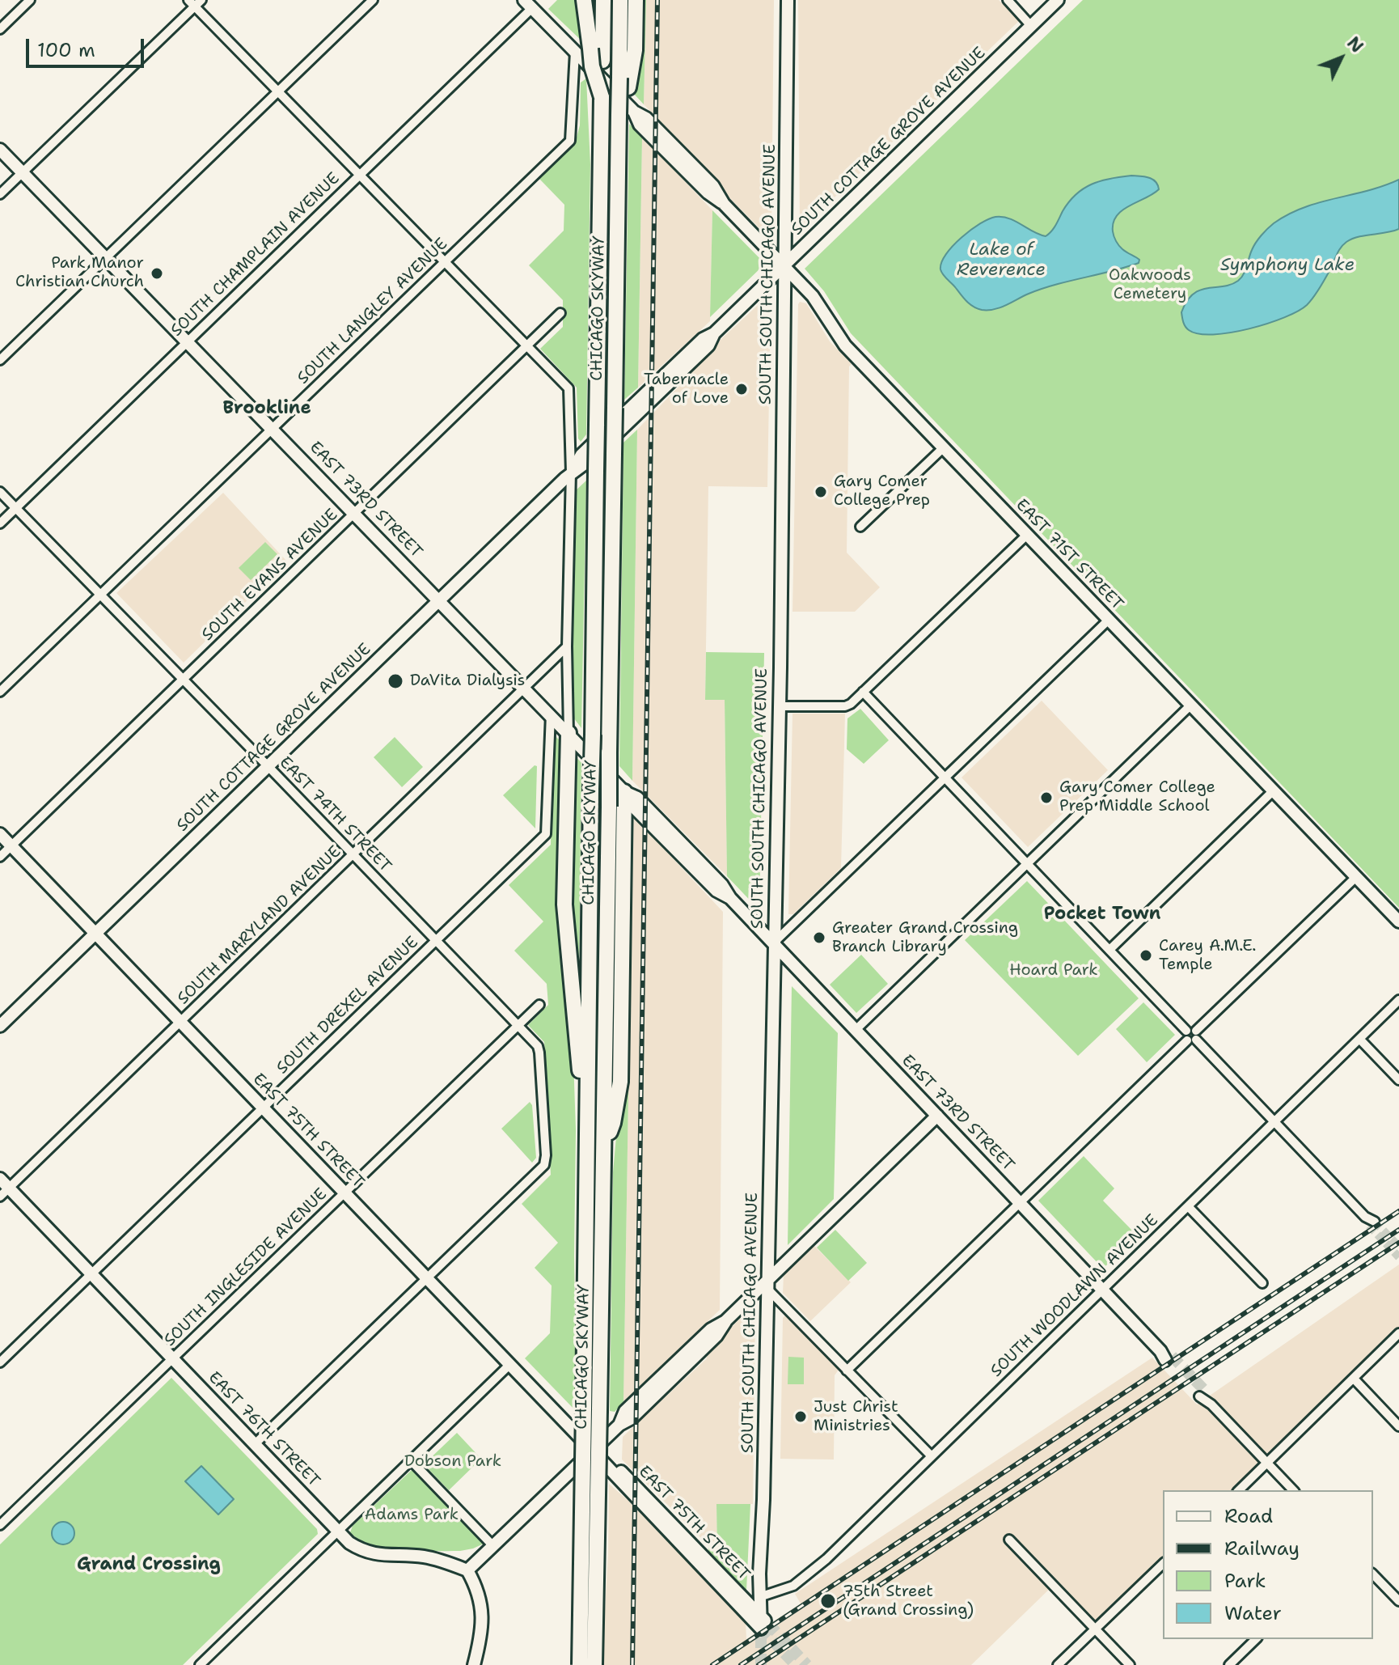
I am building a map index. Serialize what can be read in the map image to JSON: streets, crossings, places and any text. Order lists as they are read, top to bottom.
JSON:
{
  "streets": {
    "highway": ["CHICAGO SKYWAY"],
    "main road": [
      "SOUTH COTTAGE GROVE AVENUE",
      "SOUTH SOUTH CHICAGO AVENUE",
      "EAST 73RD STREET",
      "EAST 71ST STREET",
      "EAST 75TH STREET",
      "EAST 76TH STREET"
    ],
    "street": [
      "SOUTH CHAMPLAIN AVENUE",
      "SOUTH LANGLEY AVENUE",
      "SOUTH EVANS AVENUE",
      "EAST 74TH STREET",
      "SOUTH MARYLAND AVENUE",
      "SOUTH DREXEL AVENUE",
      "SOUTH INGLESIDE AVENUE",
      "SOUTH WOODLAWN AVENUE"
    ]
  },
  "crossings": [
    ["SOUTH COTTAGE GROVE AVENUE", "SOUTH SOUTH CHICAGO AVENUE"],
    ["SOUTH COTTAGE GROVE AVENUE", "EAST 73RD STREET"],
    ["SOUTH COTTAGE GROVE AVENUE", "EAST 71ST STREET"],
    ["SOUTH COTTAGE GROVE AVENUE", "EAST 74TH STREET"],
    ["SOUTH COTTAGE GROVE AVENUE", "EAST 75TH STREET"],
    ["SOUTH CHAMPLAIN AVENUE", "EAST 73RD STREET"],
    ["SOUTH CHAMPLAIN AVENUE", "EAST 71ST STREET"],
    ["SOUTH CHAMPLAIN AVENUE", "EAST 74TH STREET"],
    ["SOUTH SOUTH CHICAGO AVENUE", "EAST 73RD STREET"],
    ["SOUTH SOUTH CHICAGO AVENUE", "EAST 71ST STREET"],
    ["SOUTH SOUTH CHICAGO AVENUE", "EAST 75TH STREET"],
    ["SOUTH SOUTH CHICAGO AVENUE", "SOUTH WOODLAWN AVENUE"],
    ["CHICAGO SKYWAY", "EAST 71ST STREET"],
    ["SOUTH LANGLEY AVENUE", "EAST 73RD STREET"],
    ["SOUTH LANGLEY AVENUE", "EAST 71ST STREET"],
    ["SOUTH LANGLEY AVENUE", "EAST 74TH STREET"],
    ["EAST 73RD STREET", "SOUTH EVANS AVENUE"],
    ["EAST 73RD STREET", "SOUTH MARYLAND AVENUE"],
    ["EAST 73RD STREET", "SOUTH DREXEL AVENUE"],
    ["EAST 73RD STREET", "SOUTH WOODLAWN AVENUE"],
    ["SOUTH EVANS AVENUE", "EAST 74TH STREET"],
    ["SOUTH EVANS AVENUE", "EAST 75TH STREET"],
    ["EAST 74TH STREET", "SOUTH MARYLAND AVENUE"],
    ["EAST 74TH STREET", "SOUTH DREXEL AVENUE"],
    ["EAST 74TH STREET", "EAST 75TH STREET"],
    ["EAST 74TH STREET", "SOUTH INGLESIDE AVENUE"],
    ["SOUTH MARYLAND AVENUE", "EAST 75TH STREET"],
    ["SOUTH MARYLAND AVENUE", "EAST 76TH STREET"],
    ["SOUTH DREXEL AVENUE", "EAST 75TH STREET"],
    ["SOUTH DREXEL AVENUE", "EAST 76TH STREET"],
    ["EAST 75TH STREET", "SOUTH INGLESIDE AVENUE"],
    ["SOUTH INGLESIDE AVENUE", "EAST 76TH STREET"]
  ],
  "districts": ["Brookline", "Pocket Town", "Grand Crossing"],
  "water": ["Lake of Reverence", "Symphony Lake"],
  "parks": [
    "Oakwoods Cemetery",
    "Hoard Park",
    "Dobson Park",
    "Adams Park"
  ],
  "places": [
    "Park Manor Christian Church",
    "Tabernacle of Love",
    "Gary Comer College Prep",
    "DaVita Dialysis",
    "Gary Comer College Prep Middle School",
    "Greater Grand Crossing Branch Library",
    "Carey A.M.E. Temple",
    "Just Christ Ministries",
    "75th Street (Grand Crossing)"
  ],
  "legend": [
    "Road",
    "Railway",
    "Park",
    "Water"
  ],
  "scale_bar": "100 m",
  "north": "top right"
}
